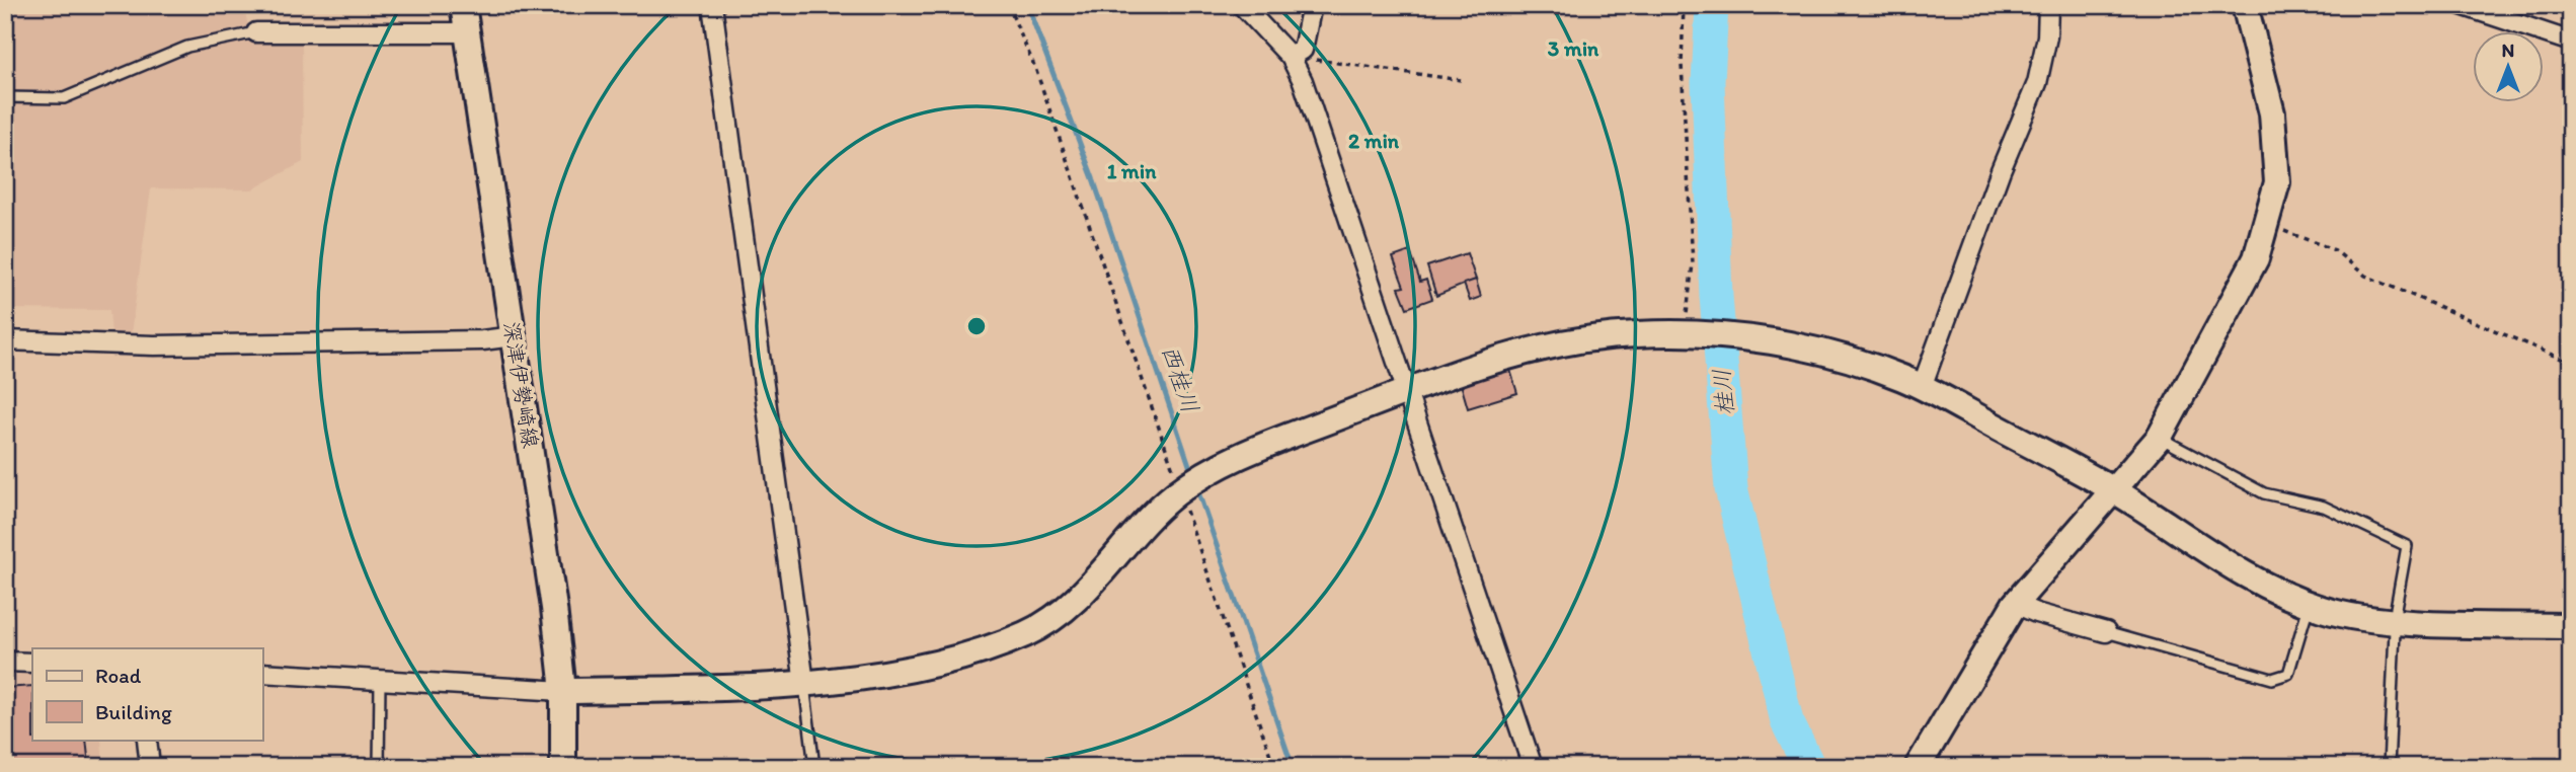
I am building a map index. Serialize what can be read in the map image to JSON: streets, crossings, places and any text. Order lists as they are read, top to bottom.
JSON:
{
  "streets": {
    "street": ["深津伊勢崎線"]
  },
  "water": ["西桂川", "桂川"],
  "legend": ["Road", "Building"],
  "north": "top",
  "rings": ["3 min", "2 min", "1 min"]
}
